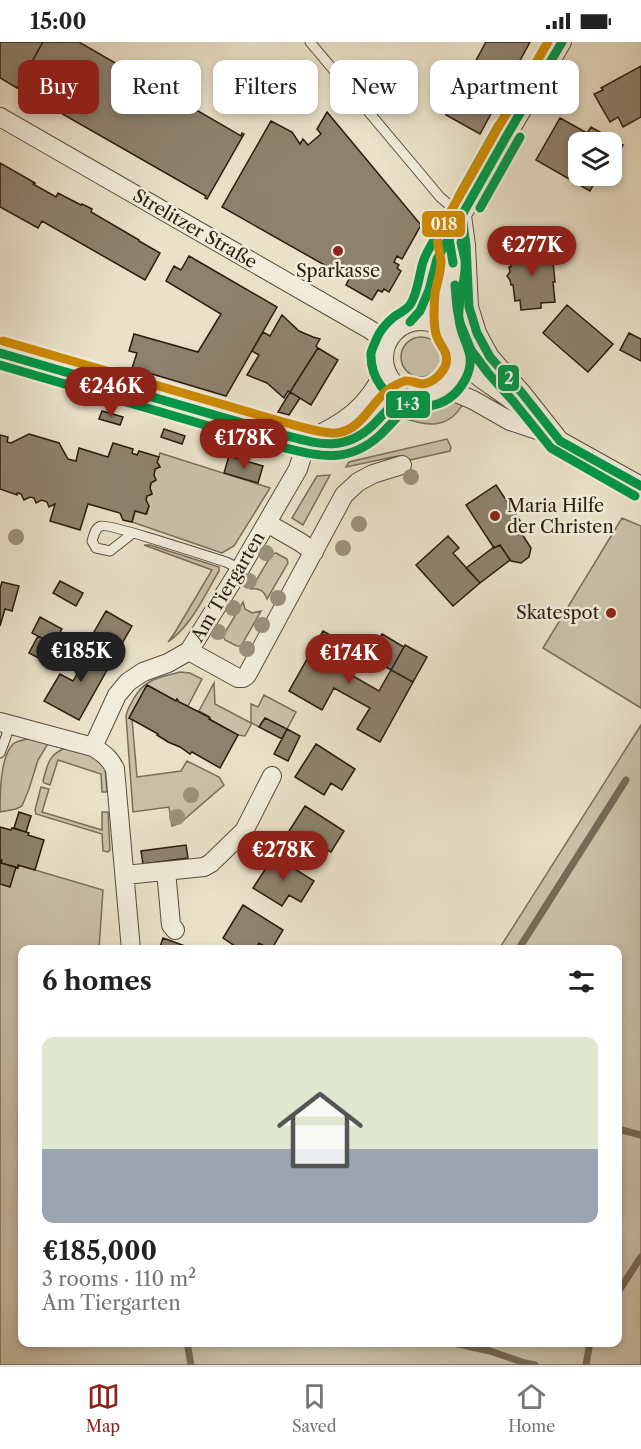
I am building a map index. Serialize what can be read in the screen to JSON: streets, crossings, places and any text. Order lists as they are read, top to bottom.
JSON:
{
  "streets": {
    "street": ["Strelitzer Straße", "Am Tiergarten"]
  },
  "places": ["Sparkasse", "Maria Hilfe der Christen", "Skatespot"],
  "lines": ["transit line 2", "transit line 018", "transit line 1+3"],
  "page": {
    "status": "15:00",
    "chip": [
      "Buy",
      "Rent",
      "Filters",
      "New",
      "Apartment"
    ],
    "price": [
      "€277K",
      "€246K",
      "€178K",
      "€185K",
      "€174K",
      "€278K"
    ],
    "heading": "6 homes",
    "list": [
      {
        "name": "€185,000",
        "note": "3 rooms · 110 m² · Am Tiergarten"
      }
    ],
    "tabs": ["Map", "Saved", "Home"]
  }
}
